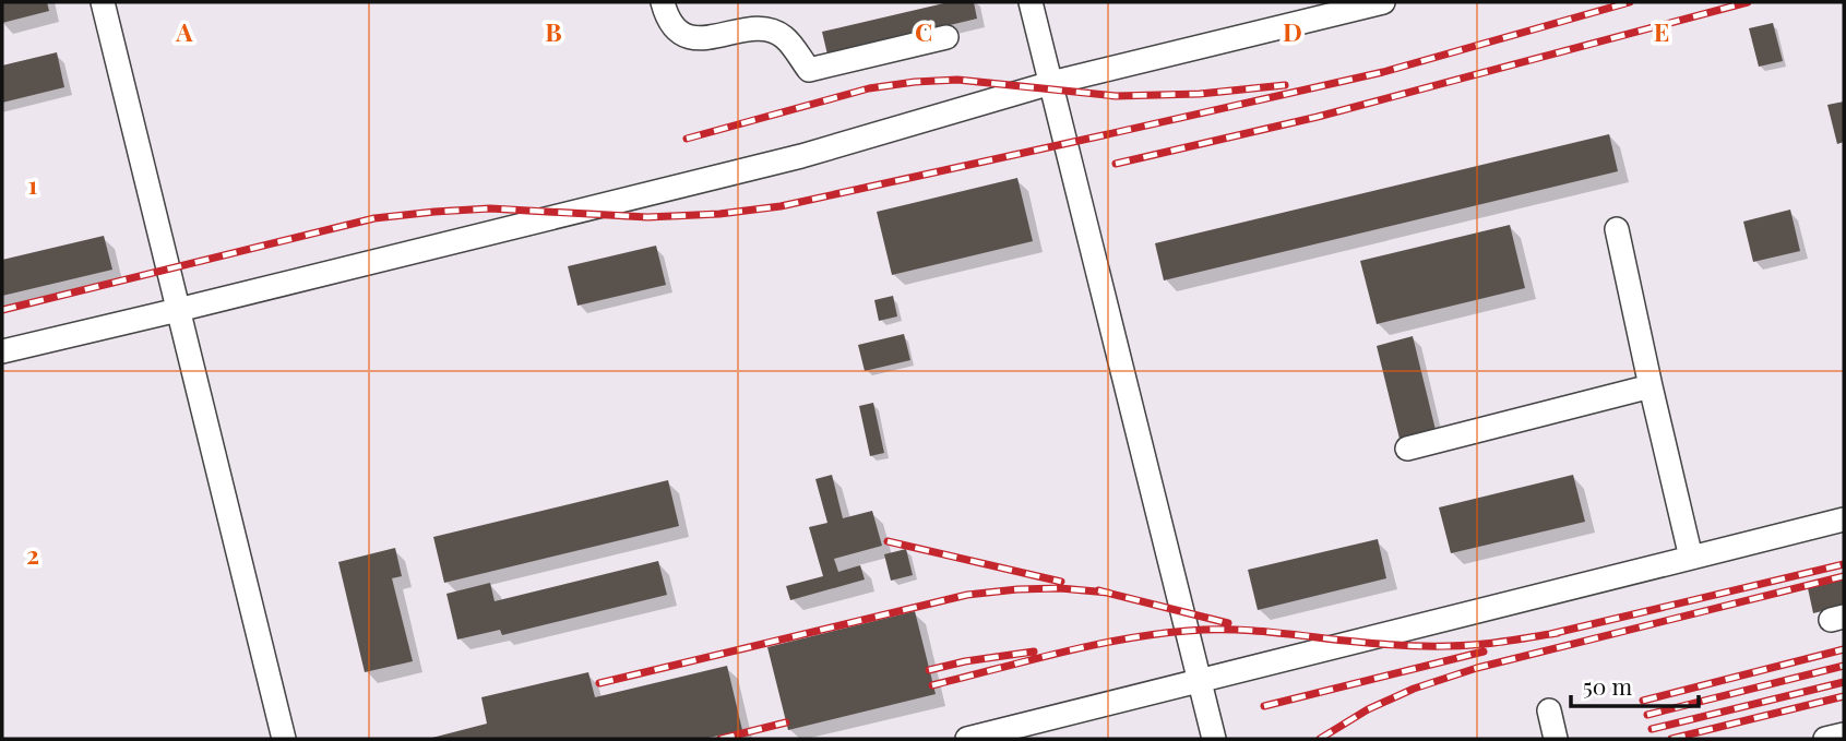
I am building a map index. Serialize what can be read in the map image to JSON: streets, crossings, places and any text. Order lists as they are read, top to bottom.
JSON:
{
  "scale_bar": "50 m",
  "grid": {
    "columns": [
      "A",
      "B",
      "C",
      "D",
      "E"
    ],
    "rows": ["1", "2"]
  }
}
